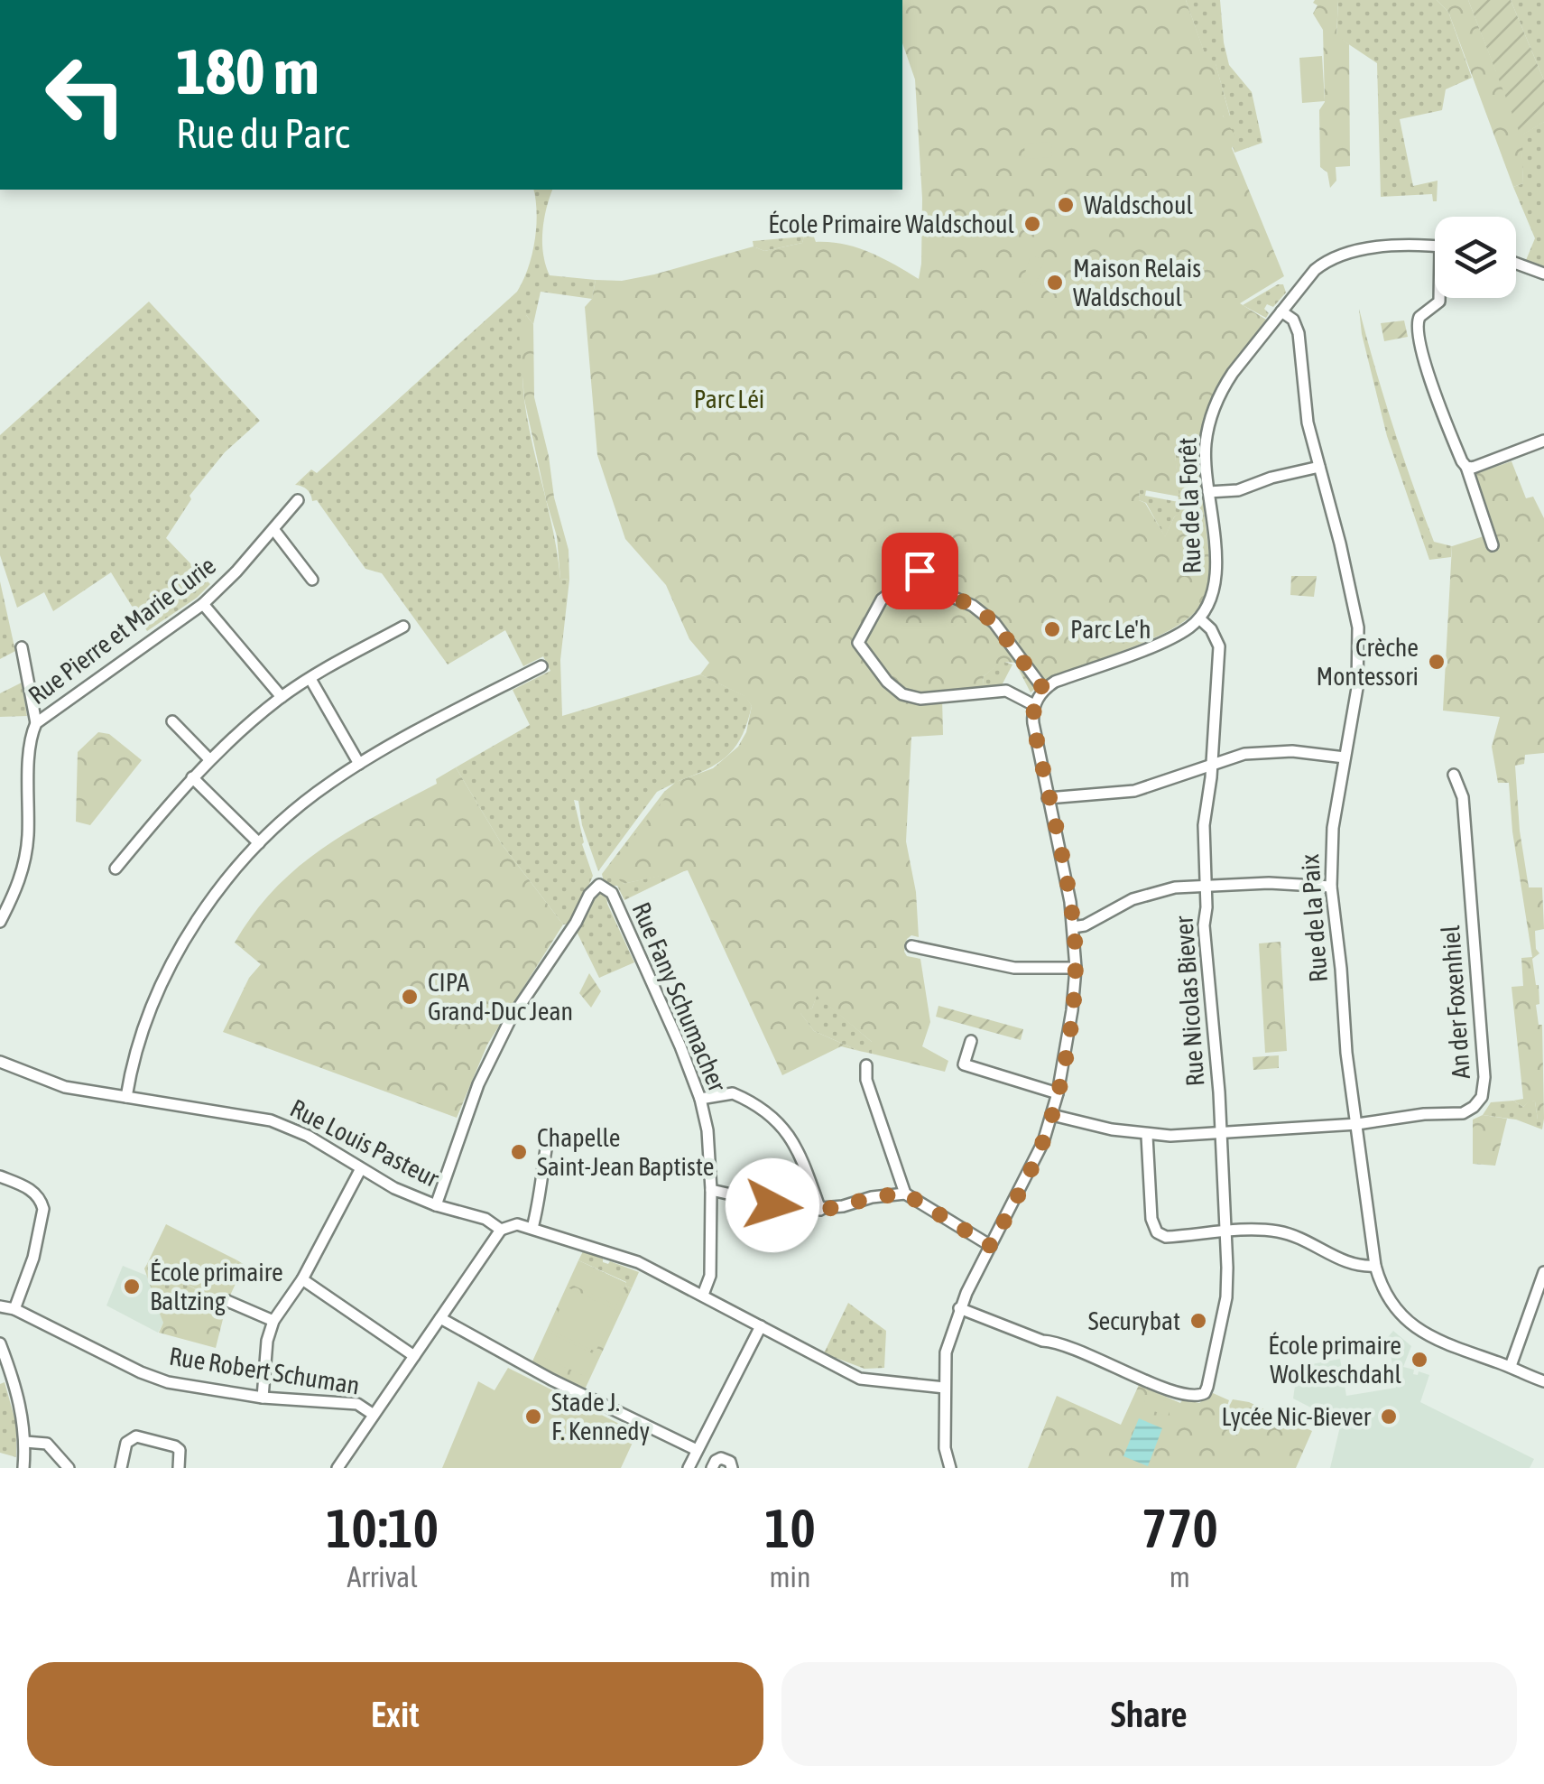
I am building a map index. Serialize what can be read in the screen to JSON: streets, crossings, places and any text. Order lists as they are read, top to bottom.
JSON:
{
  "streets": {
    "street": [
      "Rue de la Forêt",
      "Rue Pierre et Marie Curie",
      "Rue de la Paix",
      "Rue Fany Schumacher",
      "Rue Nicolas Biever",
      "An der Foxenhiel",
      "Rue Louis Pasteur",
      "Rue Robert Schuman"
    ]
  },
  "crossings": [
    ["Rue de la Forêt", "Rue de la Paix"],
    ["Rue de la Forêt", "Rue Nicolas Biever"],
    ["Rue de la Paix", "An der Foxenhiel"],
    ["Rue Fany Schumacher", "Rue Louis Pasteur"],
    ["Rue Nicolas Biever", "An der Foxenhiel"]
  ],
  "parks": ["Parc Léi"],
  "places": [
    "Waldschoul",
    "École Primaire Waldschoul",
    "Maison Relais Waldschoul",
    "Parc Le'h",
    "Crèche Montessori",
    "CIPA Grand-Duc Jean",
    "Chapelle Saint-Jean Baptiste",
    "École primaire Baltzing",
    "Securybat",
    "École primaire Wolkeschdahl",
    "Stade J. F. Kennedy",
    "Lycée Nic-Biever"
  ],
  "page": {
    "turn": ["180 m", "Rue du Parc"],
    "eta": [
      "10:10",
      "Arrival",
      "10",
      "min",
      "770",
      "m"
    ],
    "buttons": ["Exit", "Share"]
  }
}
